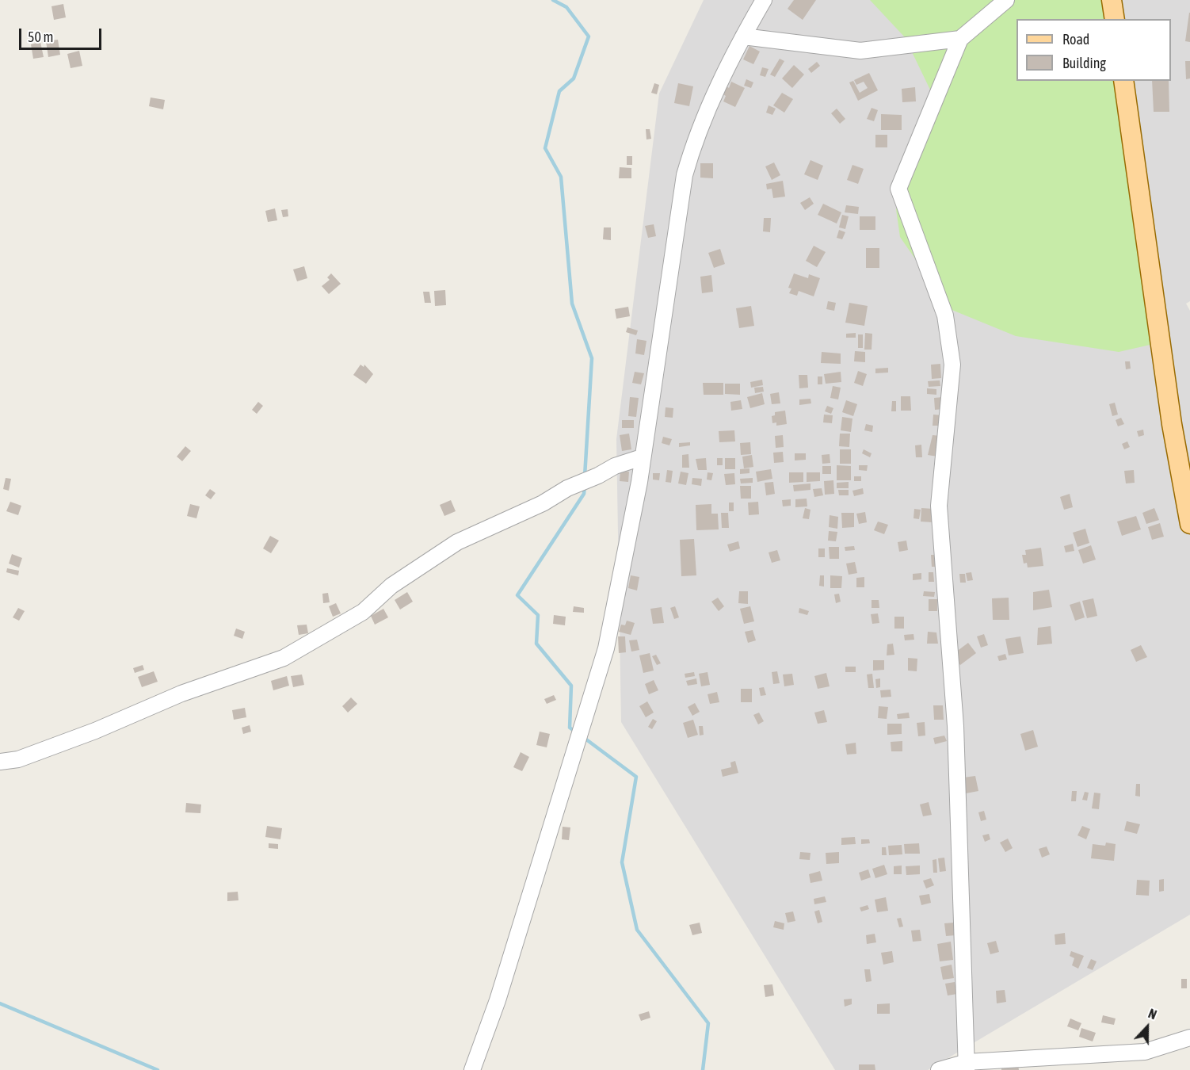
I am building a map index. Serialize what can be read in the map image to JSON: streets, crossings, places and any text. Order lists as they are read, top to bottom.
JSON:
{
  "legend": ["Road", "Building"],
  "scale_bar": "50 m",
  "north": "top"
}
